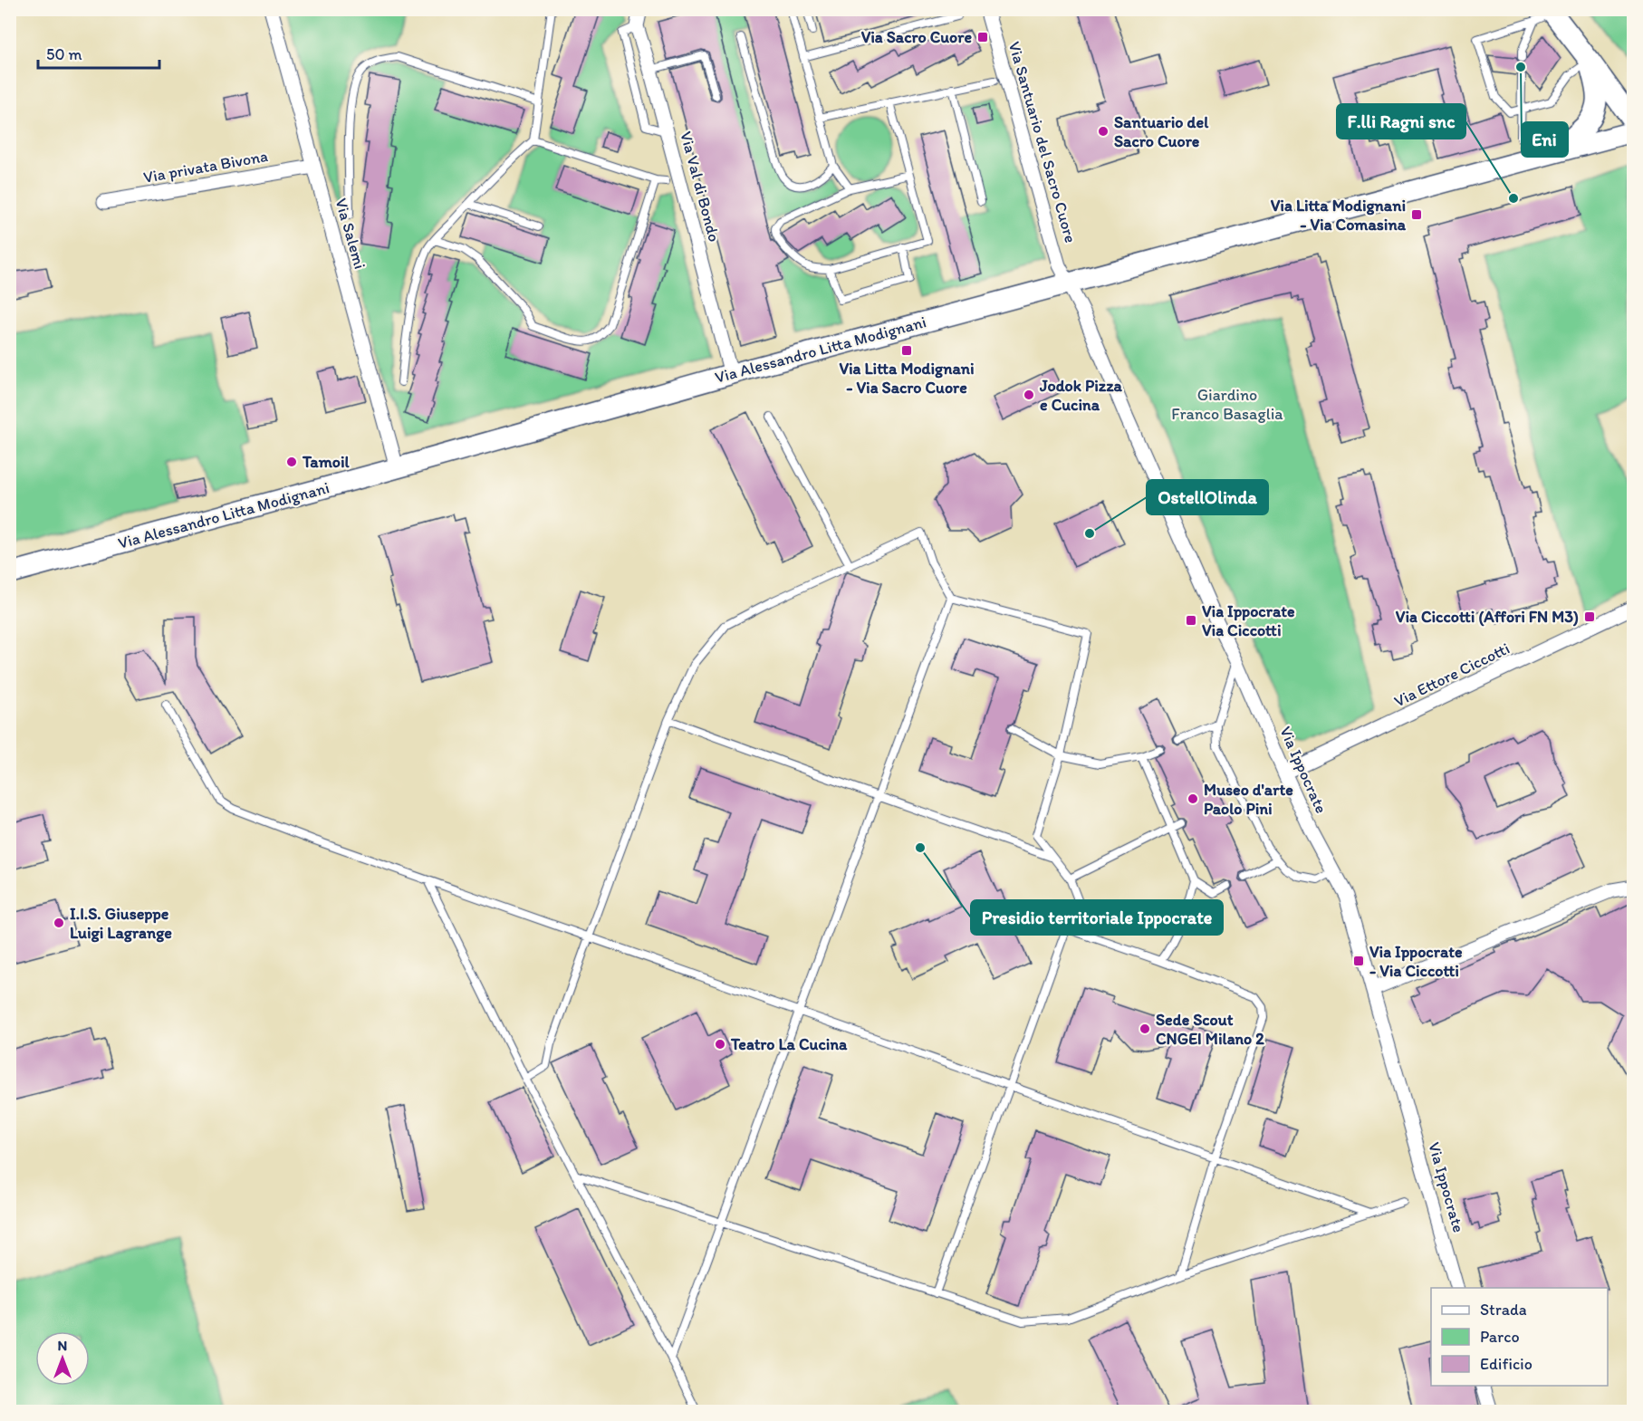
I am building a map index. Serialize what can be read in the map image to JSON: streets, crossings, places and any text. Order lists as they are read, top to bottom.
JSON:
{
  "streets": {
    "street": [
      "Via Santuario del Sacro Cuore",
      "Via privata Bivona",
      "Via Val di Bondo",
      "Via Salemi",
      "Via Alessandro Litta Modignani",
      "Via Ettore Ciccotti",
      "Via Ippocrate"
    ]
  },
  "crossings": [
    ["Via Santuario del Sacro Cuore", "Via Alessandro Litta Modignani"],
    ["Via Santuario del Sacro Cuore", "Via Ippocrate"],
    ["Via privata Bivona", "Via Salemi"],
    ["Via Val di Bondo", "Via Alessandro Litta Modignani"],
    ["Via Salemi", "Via Alessandro Litta Modignani"],
    ["Via Alessandro Litta Modignani", "Via Ippocrate"],
    ["Via Ettore Ciccotti", "Via Ippocrate"]
  ],
  "parks": ["Giardino Franco Basaglia"],
  "places": {
    "transit": [
      "Via Sacro Cuore",
      "Via Litta Modignani - Via Comasina",
      "Via Litta Modignani - Via Sacro Cuore",
      "Via Ciccotti (Affori FN M3)",
      "Via Ippocrate Via Ciccotti",
      "Via Ippocrate - Via Ciccotti"
    ],
    "other": [
      "Eni",
      "Santuario del Sacro Cuore",
      "F.lli Ragni snc",
      "Jodok Pizza e Cucina",
      "Tamoil",
      "OstellOlinda",
      "Museo d'arte Paolo Pini",
      "Presidio territoriale Ippocrate",
      "I.I.S. Giuseppe Luigi Lagrange",
      "Sede Scout CNGEI Milano 2",
      "Teatro La Cucina"
    ]
  },
  "legend": ["Strada", "Parco", "Edificio"],
  "scale_bar": "50 m",
  "north": "top"
}
